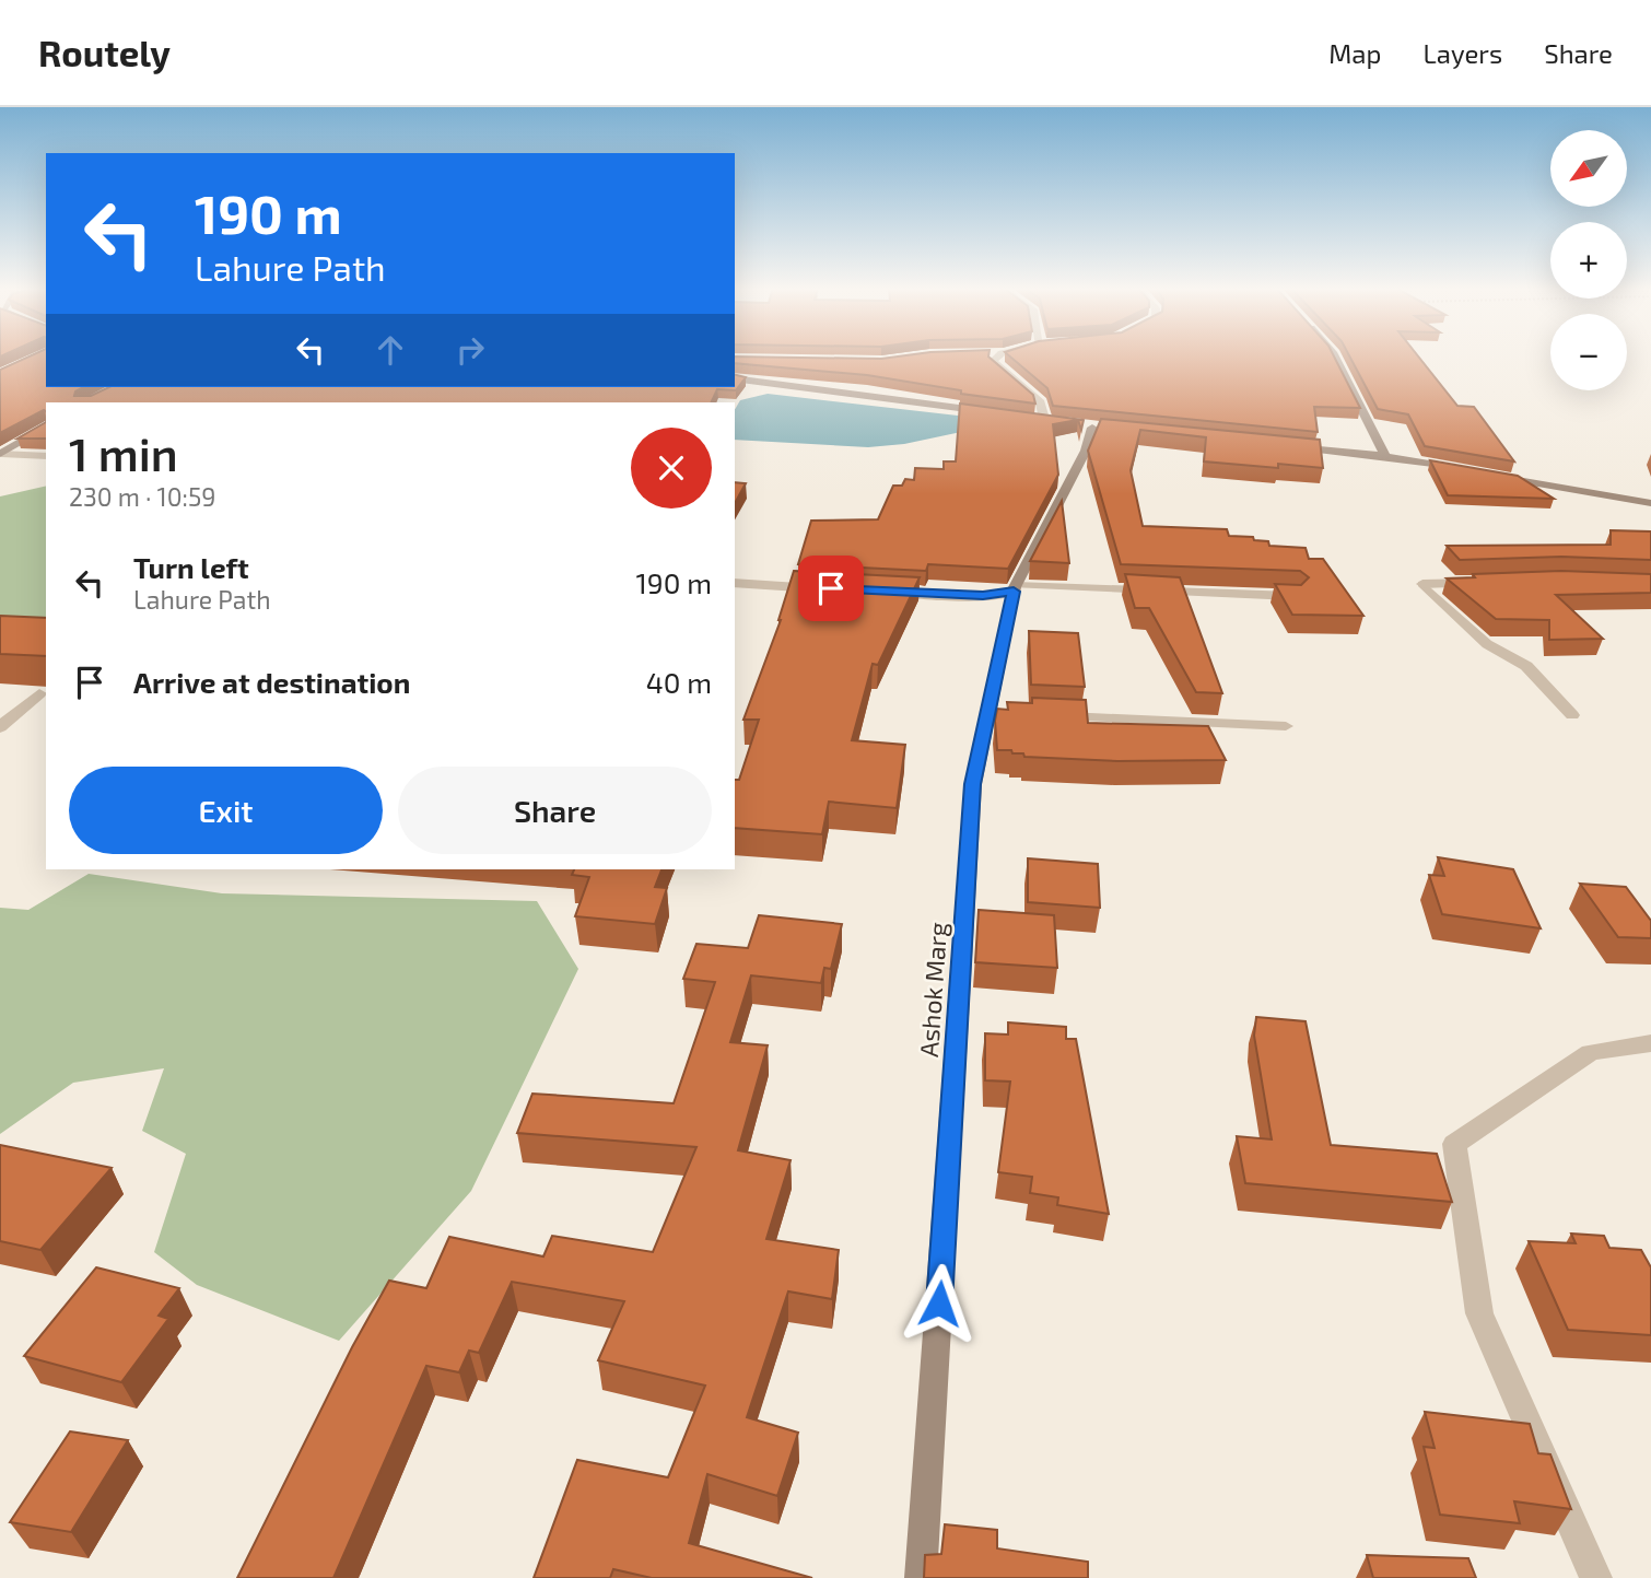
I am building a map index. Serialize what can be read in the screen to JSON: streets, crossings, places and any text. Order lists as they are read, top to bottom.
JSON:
{
  "streets": {
    "street": ["Ashok Marg"]
  },
  "north": "bottom left",
  "page": {
    "header": "Routely",
    "nav": ["Map", "Layers", "Share"],
    "map_buttons": ["+", "−"],
    "turn": ["190 m", "Lahure Path"],
    "heading": ["1 min", "230 m · 10:59"],
    "list": [
      {
        "name": "Turn left",
        "note": "Lahure Path",
        "value": "190 m"
      },
      {
        "name": "Arrive at destination",
        "value": "40 m"
      }
    ],
    "buttons": ["Exit", "Share"]
  }
}
